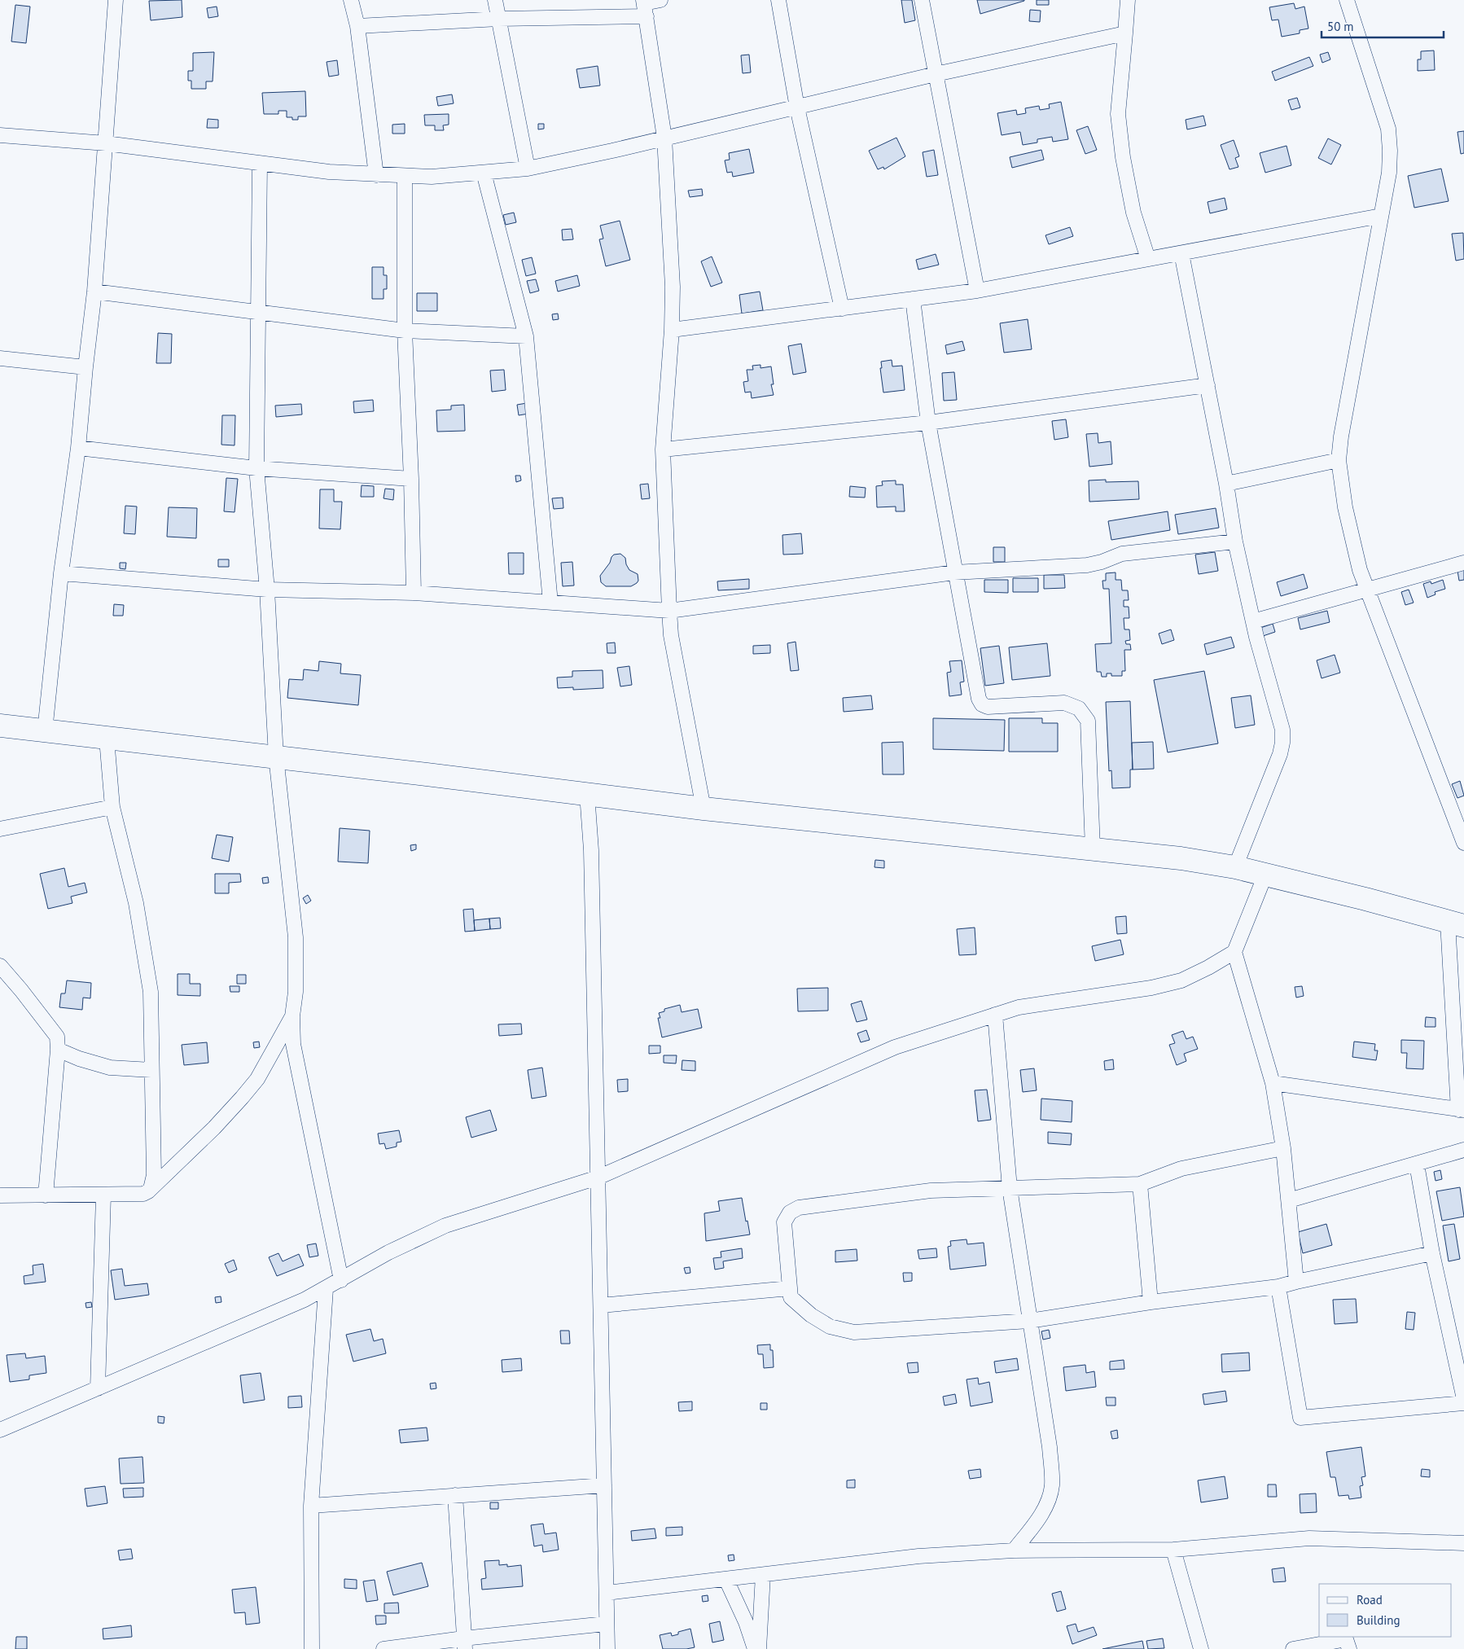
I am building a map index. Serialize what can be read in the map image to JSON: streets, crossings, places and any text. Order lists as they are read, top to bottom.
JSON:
{
  "legend": ["Road", "Building"],
  "scale_bar": "50 m"
}
